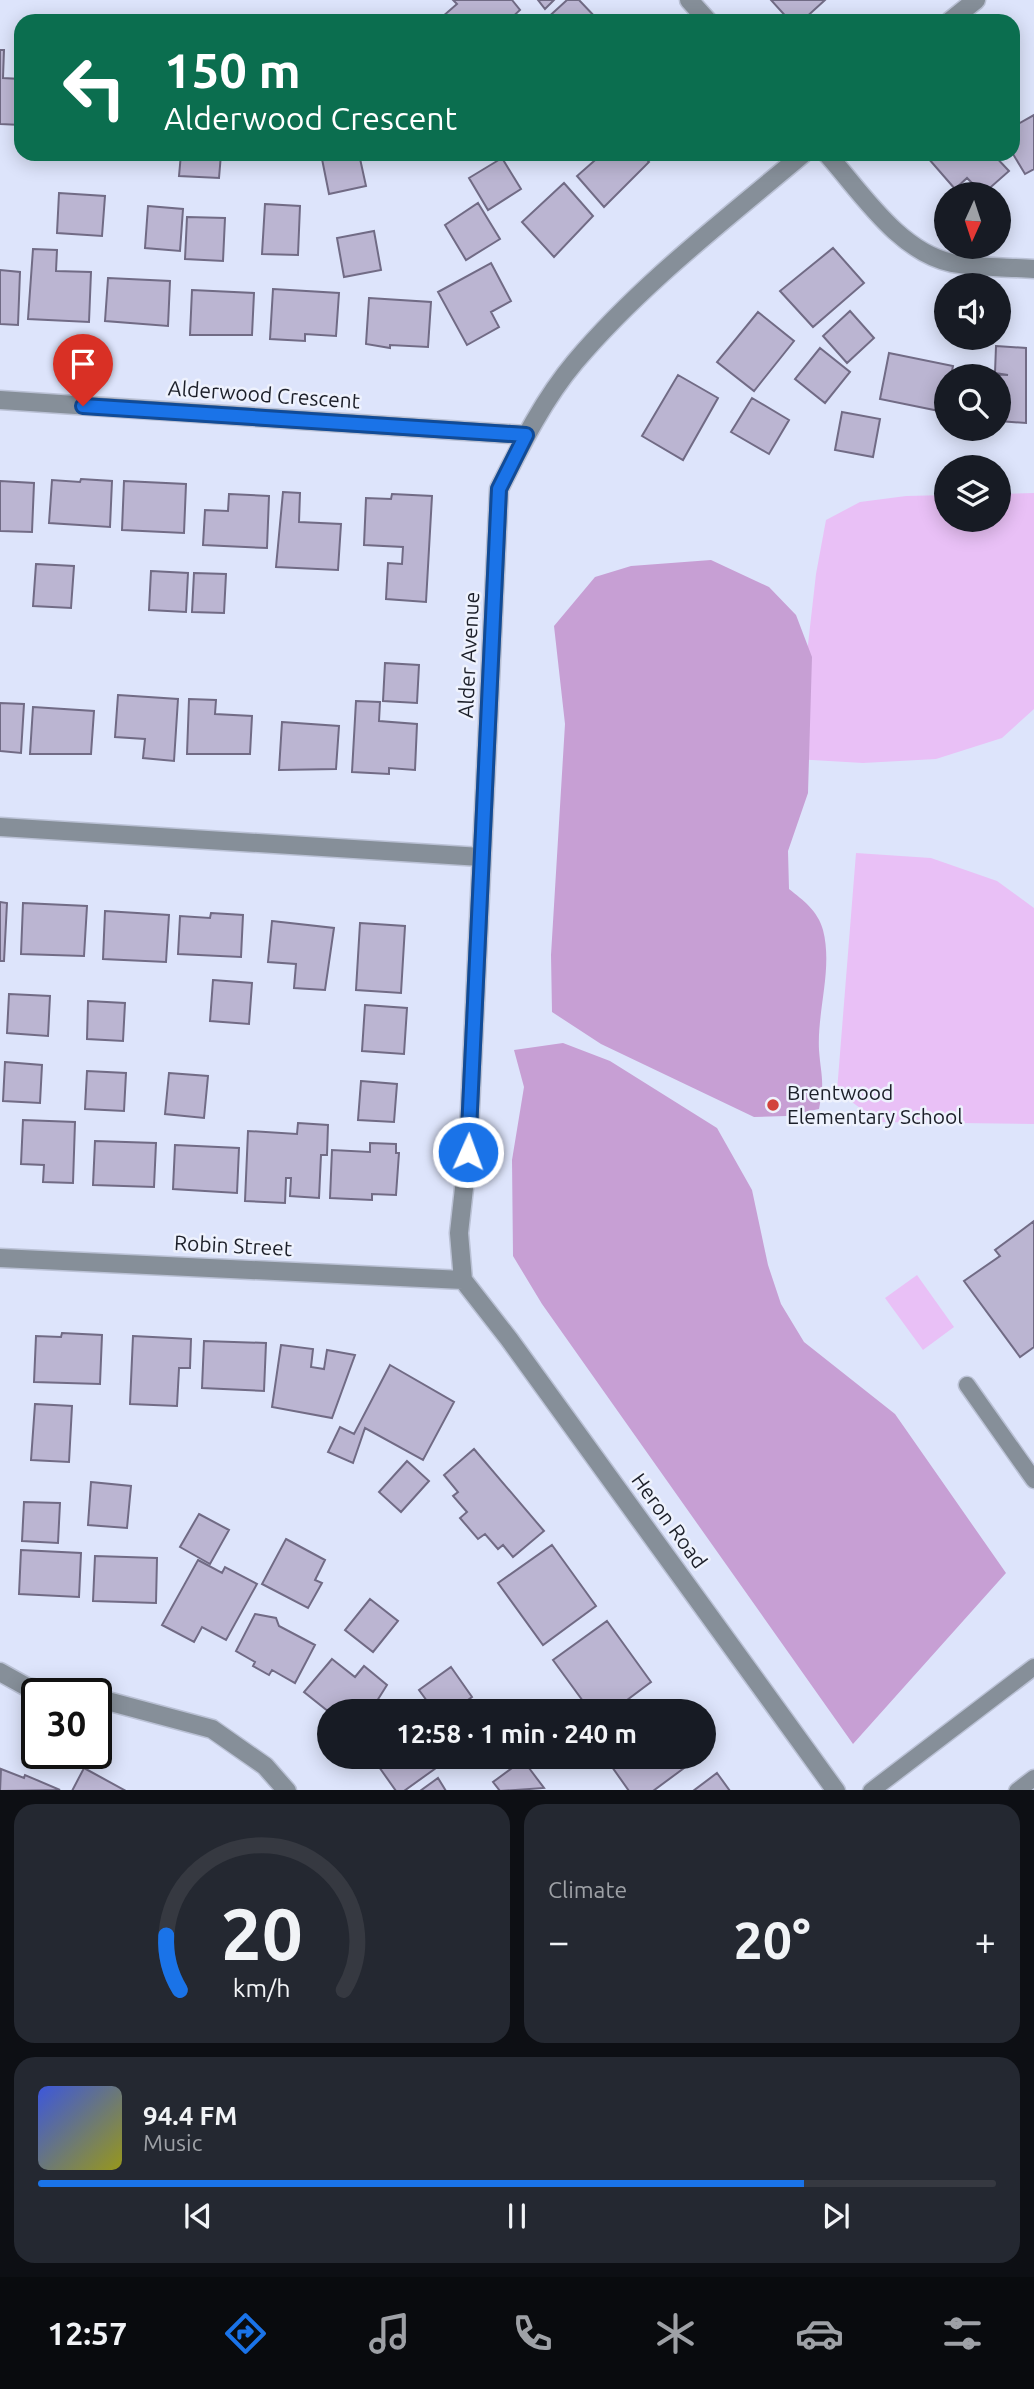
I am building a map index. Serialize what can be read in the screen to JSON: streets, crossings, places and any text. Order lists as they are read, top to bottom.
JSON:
{
  "streets": {
    "street": [
      "Alderwood Crescent",
      "Alder Avenue",
      "Robin Street",
      "Heron Road"
    ]
  },
  "crossings": [
    ["Alderwood Crescent", "Alder Avenue"],
    ["Alder Avenue", "Robin Street"],
    ["Alder Avenue", "Heron Road"],
    ["Robin Street", "Heron Road"]
  ],
  "places": ["Brentwood Elementary School"],
  "north": "bottom",
  "page": {
    "turn": ["150 m", "Alderwood Crescent"],
    "limit": "30",
    "trip": "12:58 · 1 min · 240 m",
    "tile": "Climate",
    "heat": ["−", "20°", "+"],
    "song": ["94.4 FM", "Music"],
    "tabs": "12:57",
    "gauge": ["20", "km/h"]
  }
}
